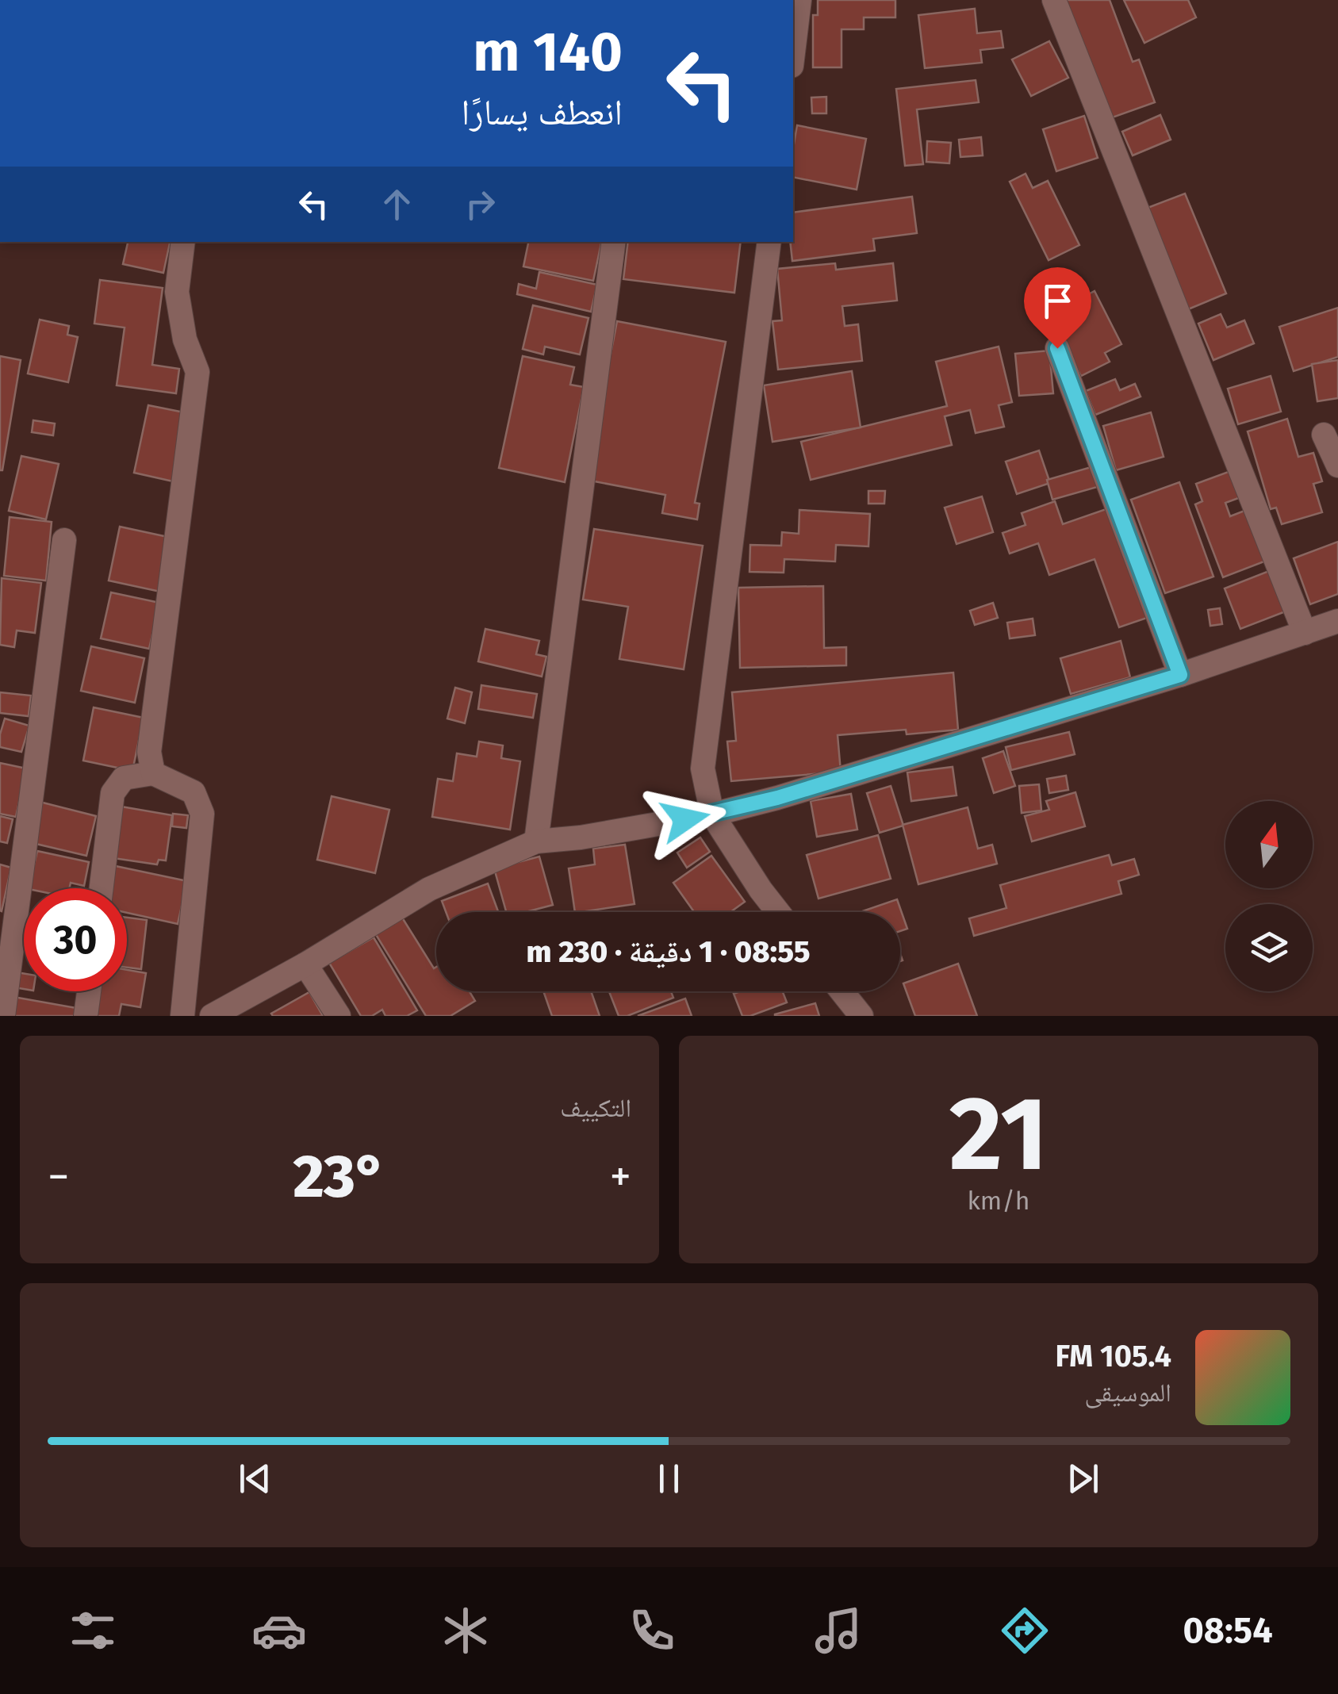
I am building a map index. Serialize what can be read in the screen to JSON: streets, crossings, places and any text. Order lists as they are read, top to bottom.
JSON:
{
  "north": "top",
  "page": {
    "turn": ["140 m", "انعطف يسارًا"],
    "limit": "30",
    "trip": "08:55 · 1 دقيقة · 230 m",
    "tile": [
      ["21", "km/h"],
      "التكييف"
    ],
    "heat": ["−", "23°", "+"],
    "song": ["105.4 FM", "الموسيقى"],
    "tabs": "08:54"
  }
}
